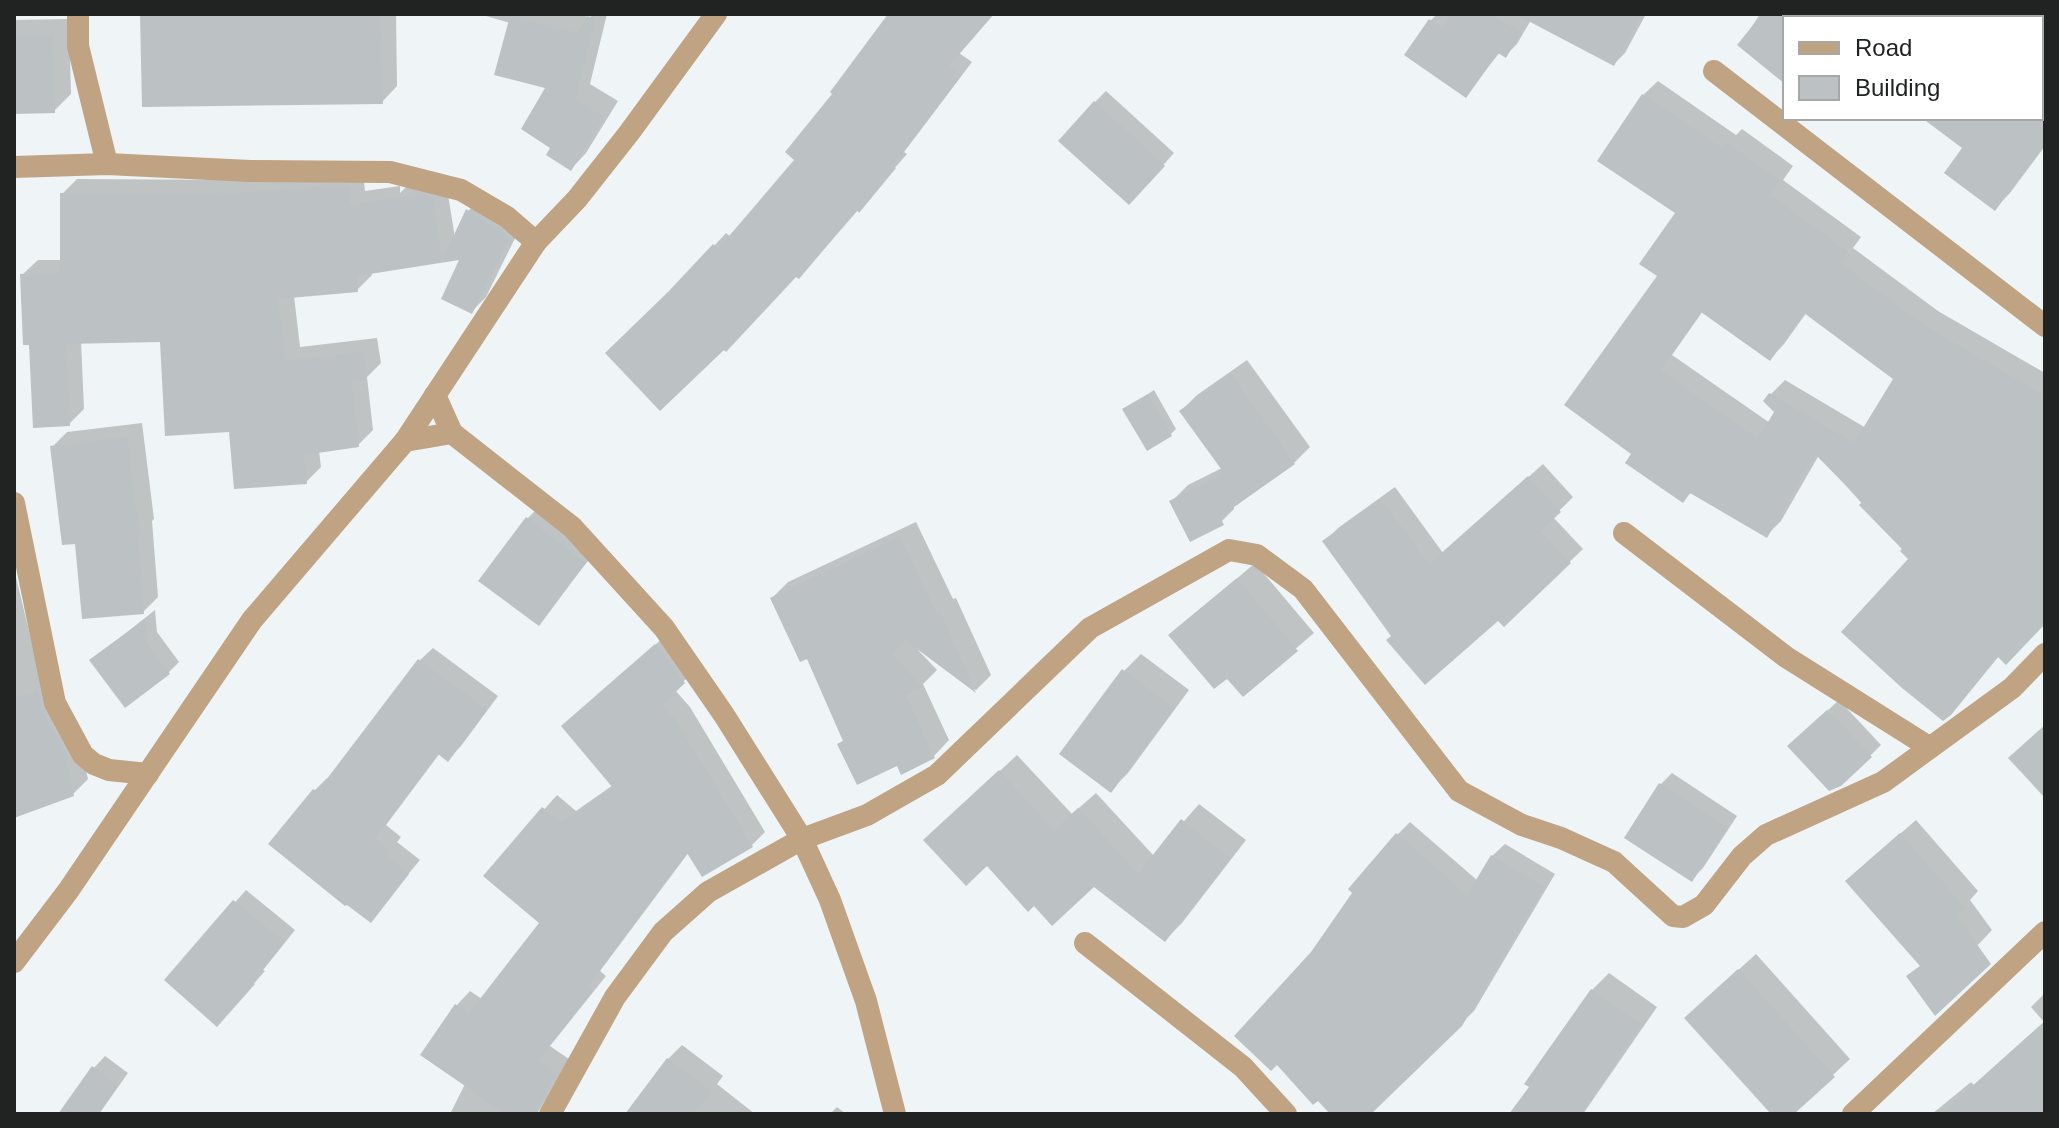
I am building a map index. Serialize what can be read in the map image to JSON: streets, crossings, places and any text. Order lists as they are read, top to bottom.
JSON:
{
  "legend": ["Road", "Building"]
}
